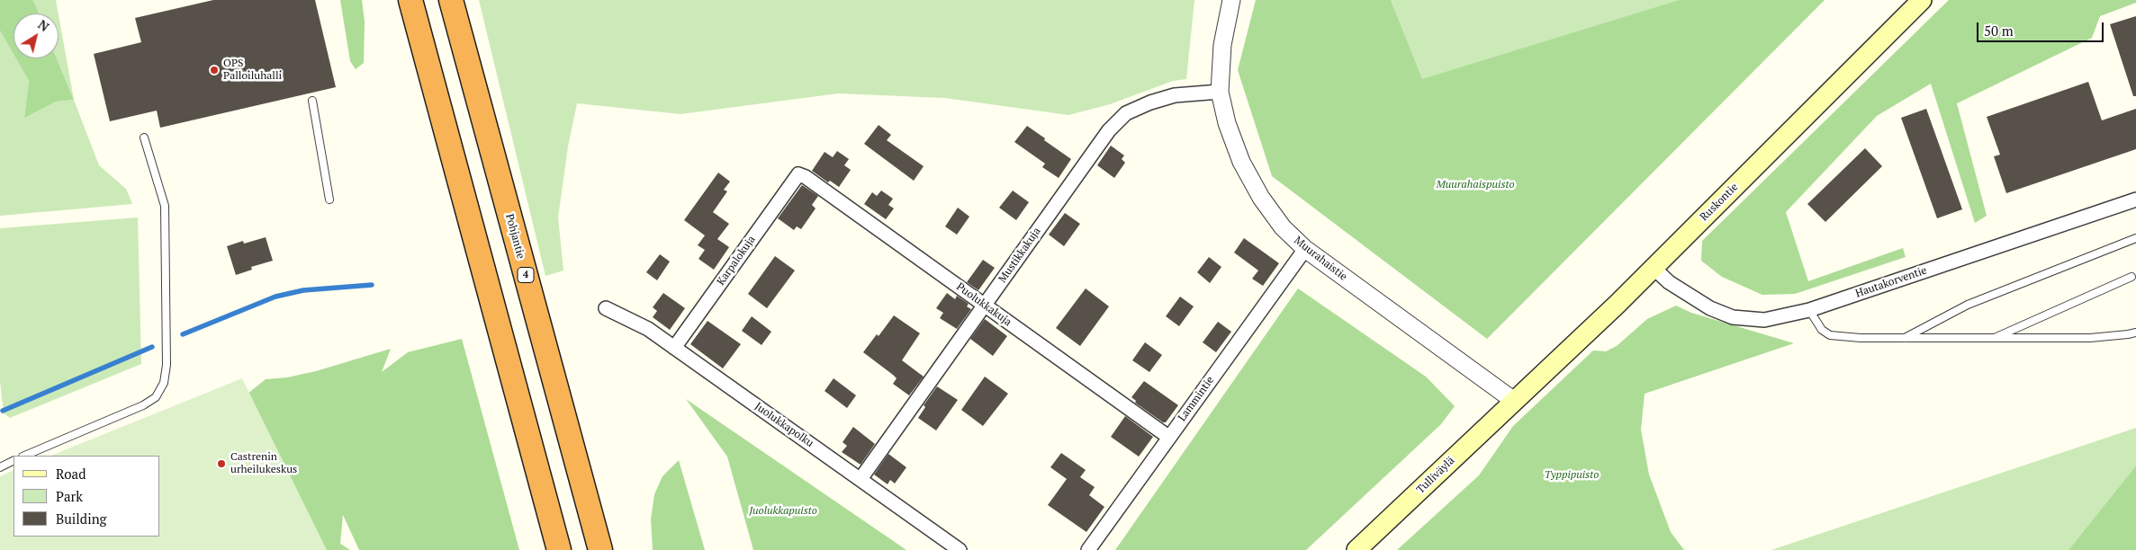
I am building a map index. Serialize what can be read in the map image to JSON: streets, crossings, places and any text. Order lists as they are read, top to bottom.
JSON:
{
  "streets": {
    "highway": ["Pohjantie", "4"],
    "main road": ["Ruskontie", "Tulliväylä"],
    "street": [
      "Mustikkakuja",
      "Muurahaistie",
      "Karpalokuja",
      "Hautakorventie",
      "Puolukkakuja",
      "Lammintie",
      "Juolukkapolku"
    ]
  },
  "crossings": [
    ["Ruskontie", "Muurahaistie"],
    ["Ruskontie", "Hautakorventie"],
    ["Ruskontie", "Tulliväylä"],
    ["Mustikkakuja", "Muurahaistie"],
    ["Mustikkakuja", "Puolukkakuja"],
    ["Mustikkakuja", "Juolukkapolku"],
    ["Muurahaistie", "Lammintie"],
    ["Muurahaistie", "Tulliväylä"],
    ["Karpalokuja", "Puolukkakuja"],
    ["Karpalokuja", "Juolukkapolku"],
    ["Puolukkakuja", "Lammintie"]
  ],
  "parks": ["Muurahaispuisto", "Typpipuisto", "Juolukkapuisto"],
  "places": ["OPS Palloiluhalli", "Castrenin urheilukeskus"],
  "legend": ["Road", "Park", "Building"],
  "scale_bar": "50 m",
  "north": "top right"
}
